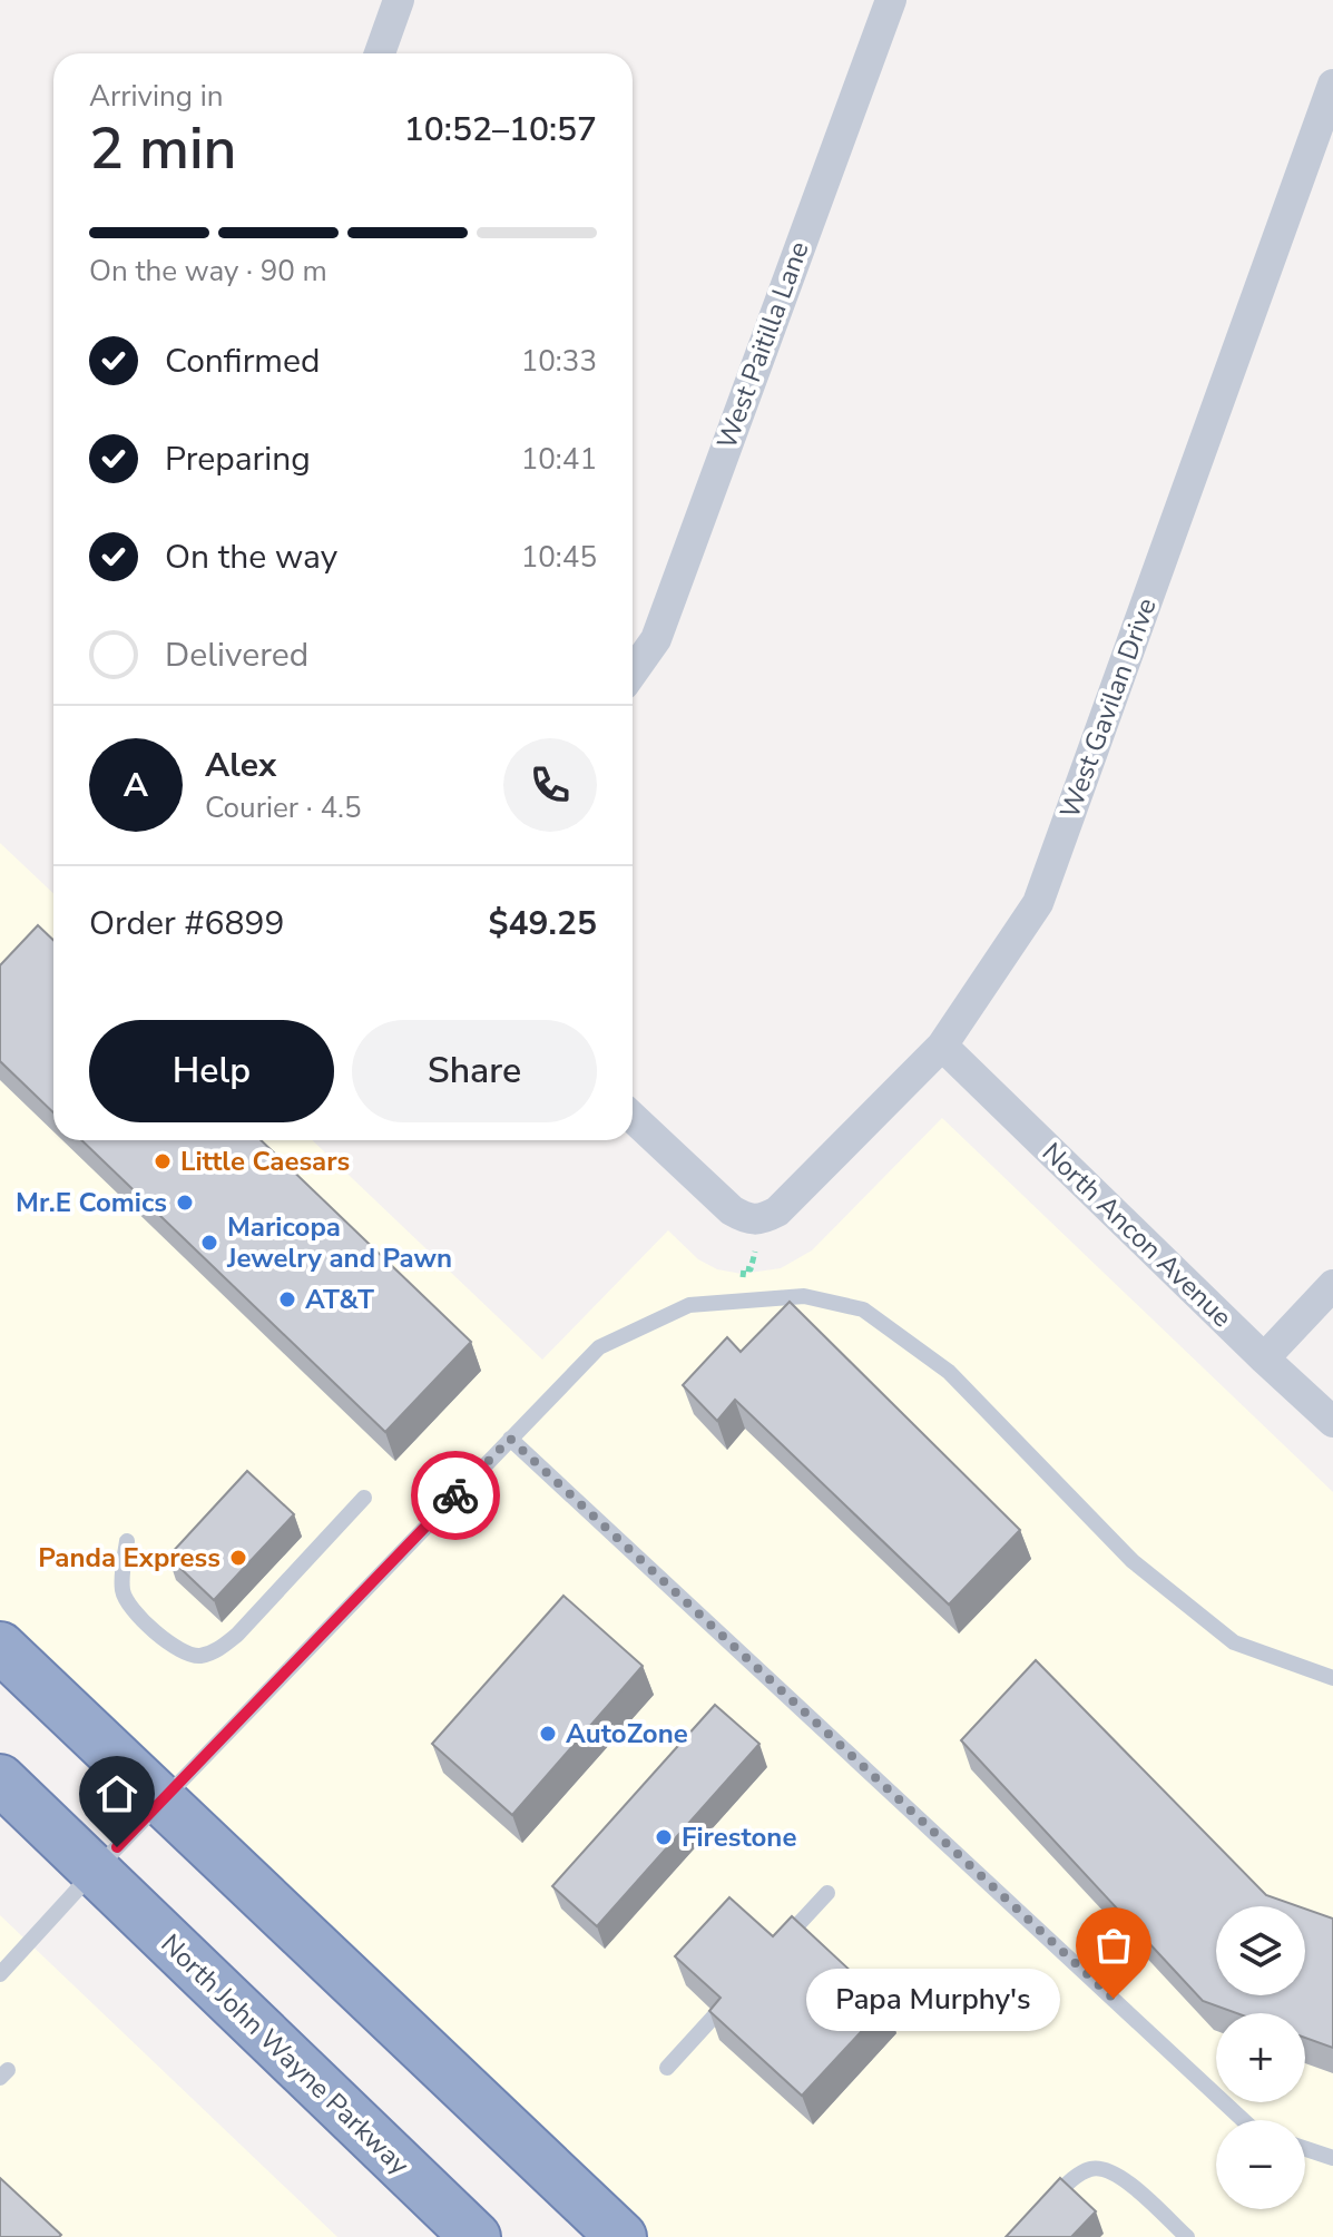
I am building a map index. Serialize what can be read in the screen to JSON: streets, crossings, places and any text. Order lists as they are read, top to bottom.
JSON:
{
  "streets": {
    "highway": ["North John Wayne Parkway"],
    "street": ["West Paitilla Lane", "West Gavilan Drive", "North Ancon Avenue"]
  },
  "crossings": [
    ["West Gavilan Drive", "North Ancon Avenue"]
  ],
  "places": [
    "Little Caesars",
    "Mr.E Comics",
    "Maricopa Jewelry and Pawn",
    "AT&T",
    "Panda Express",
    "AutoZone",
    "Firestone",
    "Papa Murphy's"
  ],
  "page": {
    "heading": ["2 min", "Arriving in", "10:52–10:57"],
    "panel": [
      "Alex",
      "Courier · 4.5",
      "Order #6899",
      "$49.25"
    ],
    "bar": "On the way · 90 m",
    "list": [
      ["Confirmed", "10:33"],
      ["Preparing", "10:41"],
      ["On the way", "10:45"],
      "Delivered"
    ],
    "round": "A",
    "buttons": ["Help", "Share"],
    "map_buttons": ["+", "−"],
    "bubble": "Papa Murphy's"
  }
}
